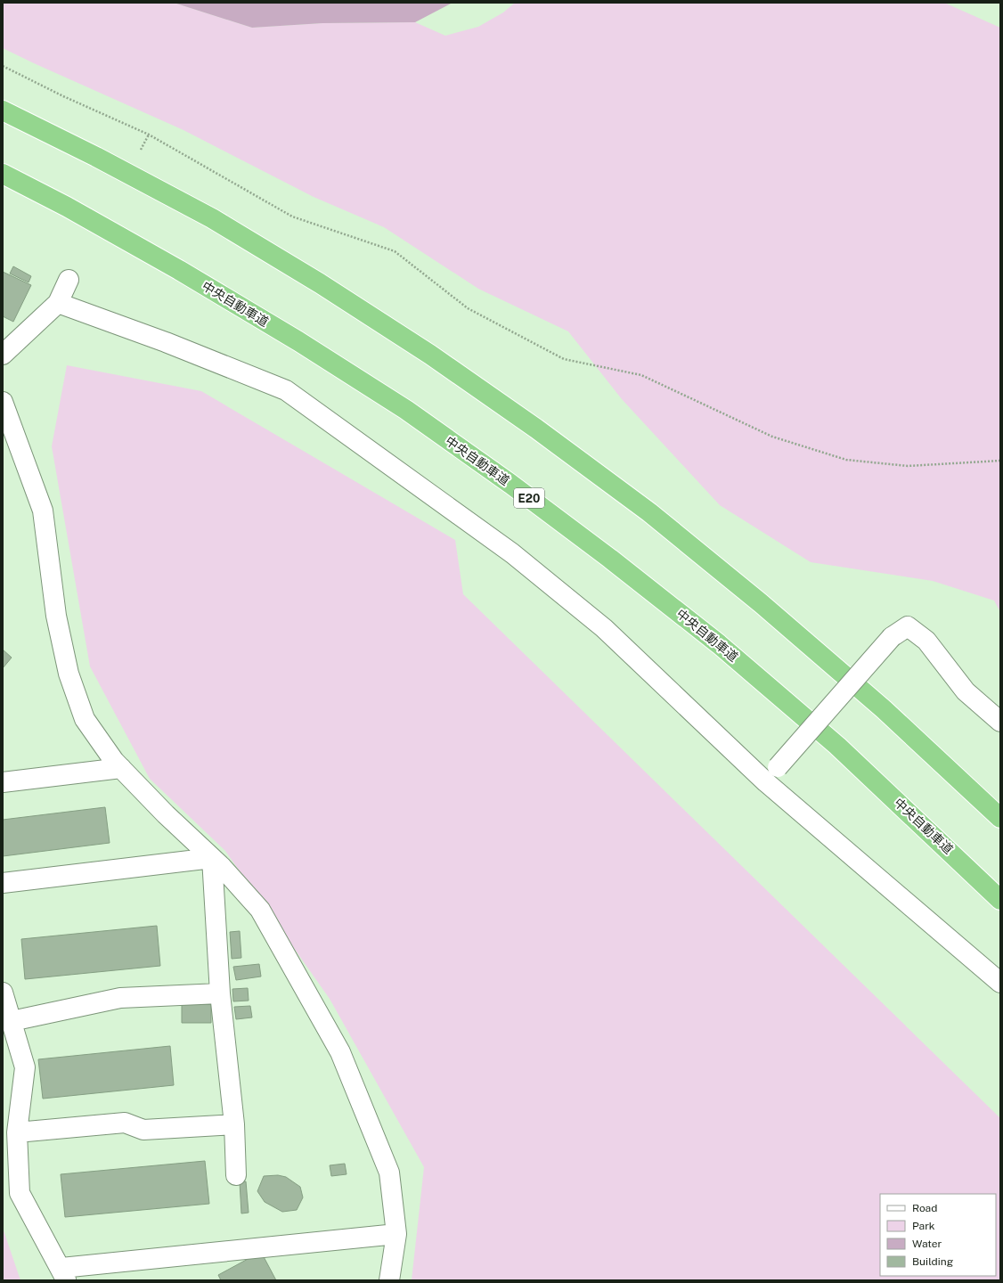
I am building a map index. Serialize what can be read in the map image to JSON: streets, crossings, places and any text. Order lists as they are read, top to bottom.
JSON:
{
  "streets": {
    "highway": ["中央自動車道", "E20"]
  },
  "legend": [
    "Road",
    "Park",
    "Water",
    "Building"
  ]
}
